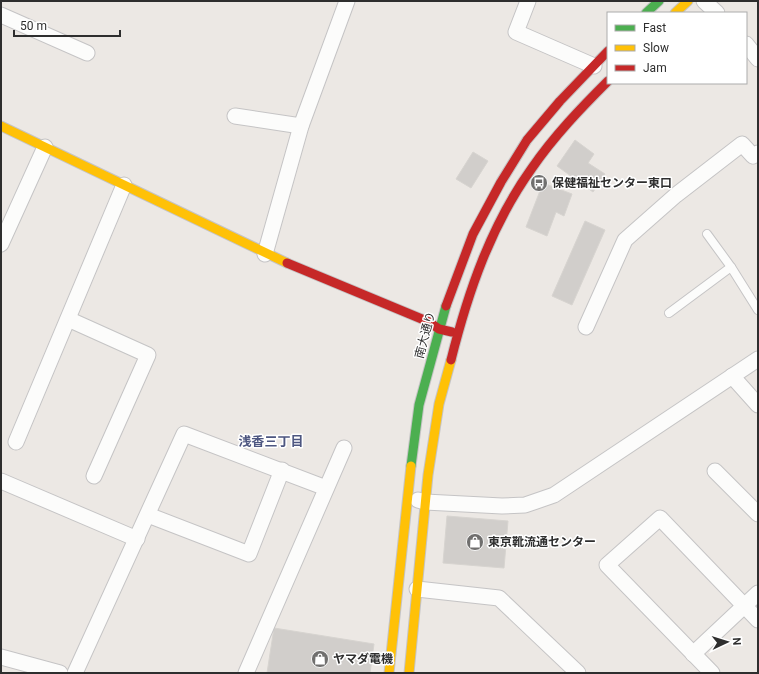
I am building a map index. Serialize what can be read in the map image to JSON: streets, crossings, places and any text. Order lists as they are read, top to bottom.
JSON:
{
  "streets": {
    "street": ["南大通り"]
  },
  "districts": ["浅香三丁目"],
  "places": {
    "bus stop": ["保健福祉センター東口"],
    "shop": ["東京靴流通センター", "ヤマダ電機"]
  },
  "legend": ["Fast", "Slow", "Jam"],
  "scale_bar": "50 m",
  "north": "right"
}
